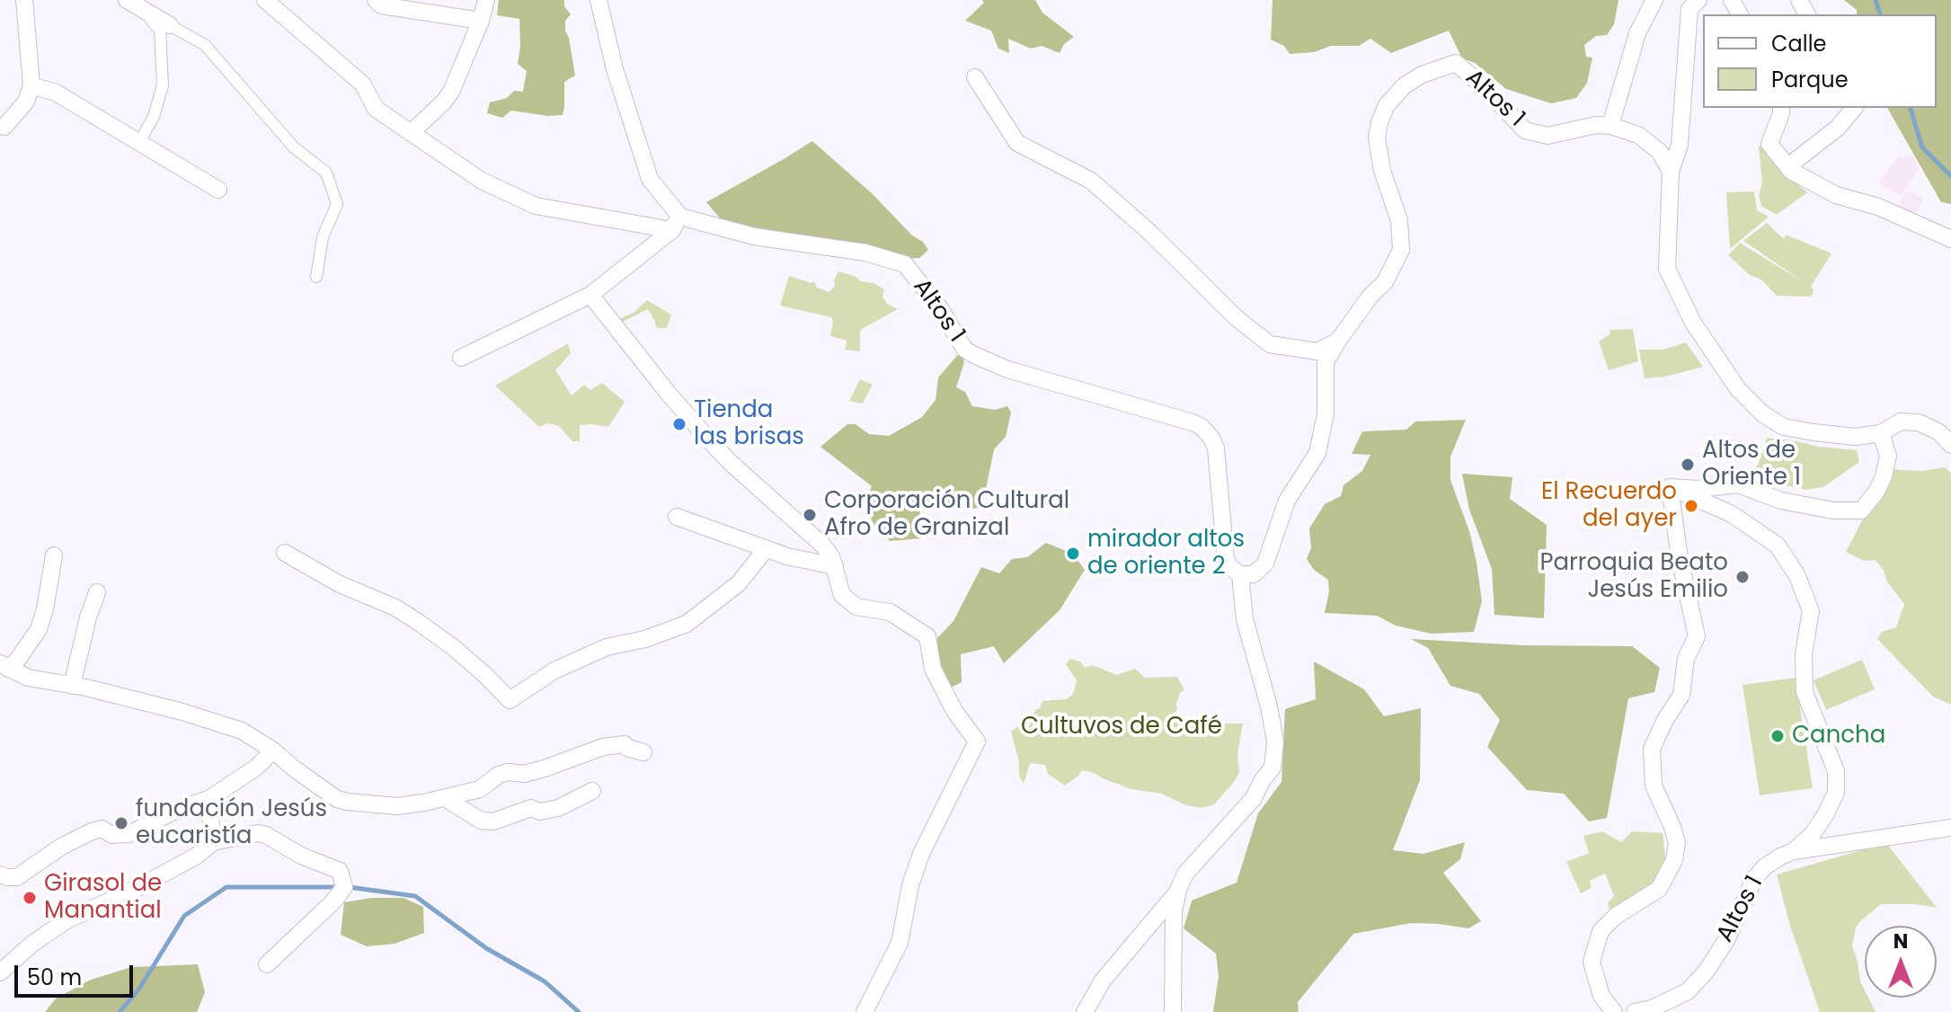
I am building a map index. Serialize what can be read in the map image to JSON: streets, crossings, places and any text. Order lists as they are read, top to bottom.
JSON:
{
  "streets": {
    "street": ["Altos 1"]
  },
  "parks": ["Cultuvos de Café"],
  "places": [
    "Tienda las brisas",
    "Altos de Oriente 1",
    "El Recuerdo del ayer",
    "Corporación Cultural Afro de Granizal",
    "mirador altos de oriente 2",
    "Parroquia Beato Jesús Emilio",
    "Cancha",
    "fundación Jesús eucaristía",
    "Girasol de Manantial"
  ],
  "legend": ["Calle", "Parque"],
  "scale_bar": "50 m",
  "north": "top"
}
